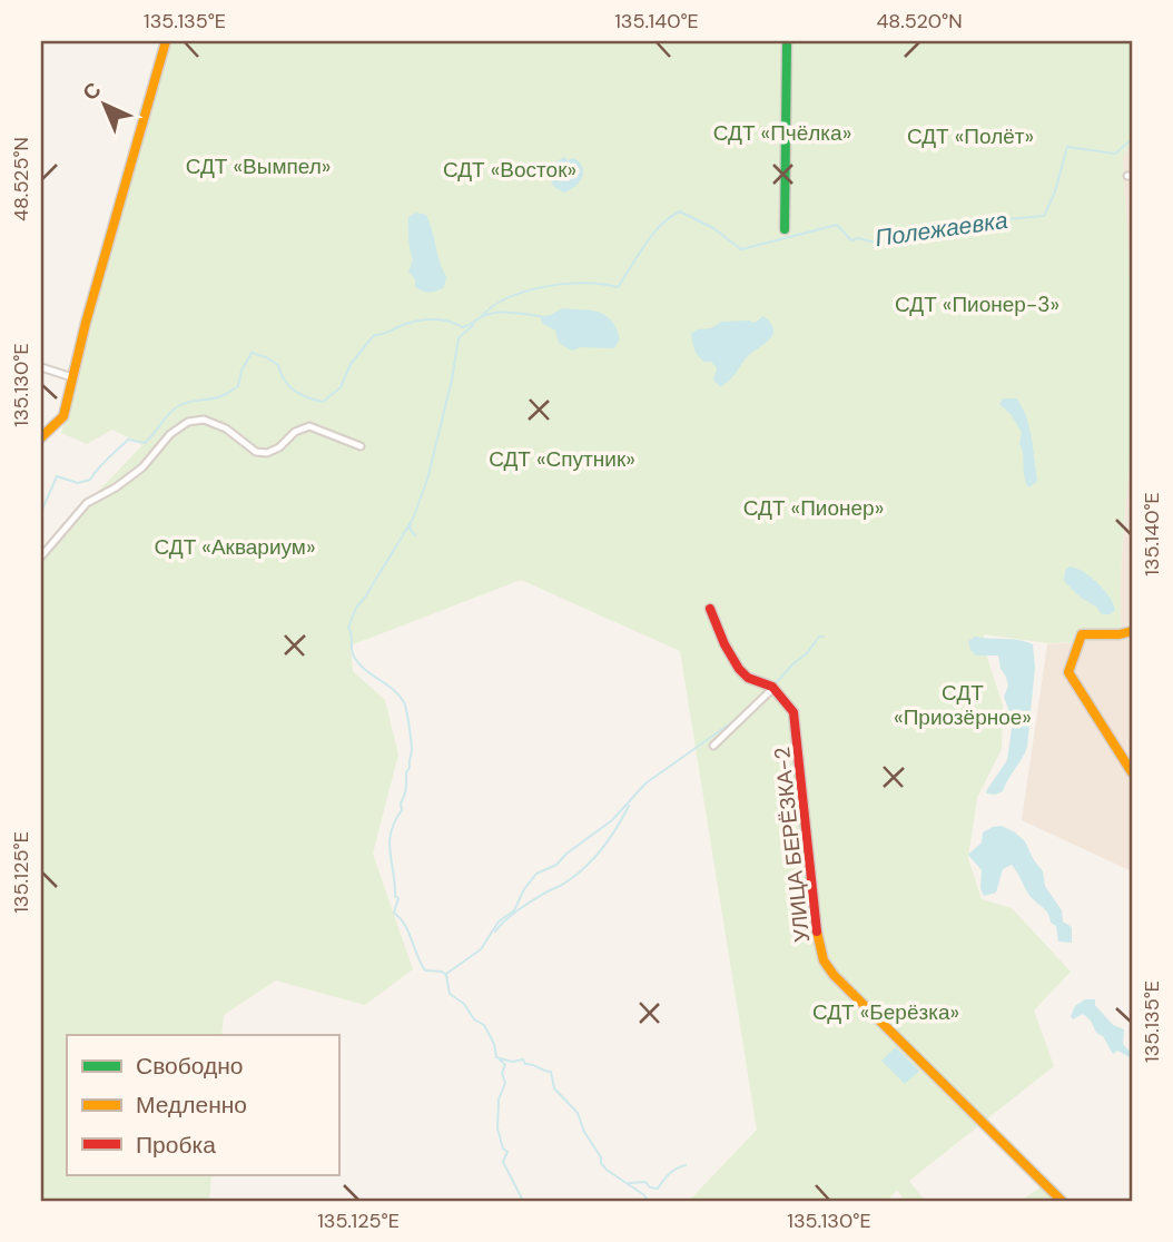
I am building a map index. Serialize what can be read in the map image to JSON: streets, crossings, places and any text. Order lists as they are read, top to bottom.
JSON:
{
  "streets": {
    "street": ["УЛИЦА БЕРЁЗКА-2"]
  },
  "water": ["Полежаевка"],
  "parks": [
    "СДТ «Пчёлка»",
    "СДТ «Полёт»",
    "СДТ «Вымпел»",
    "СДТ «Восток»",
    "СДТ «Пионер-3»",
    "СДТ «Спутник»",
    "СДТ «Пионер»",
    "СДТ «Аквариум»",
    "СДТ «Приозёрное»",
    "СДТ «Берёзка»"
  ],
  "legend": ["Свободно", "Медленно", "Пробка"],
  "north": "top left",
  "coordinates": [
    "135.135°E",
    "135.140°E",
    "48.520°N",
    "48.525°N",
    "135.130°E",
    "135.125°E"
  ]
}
